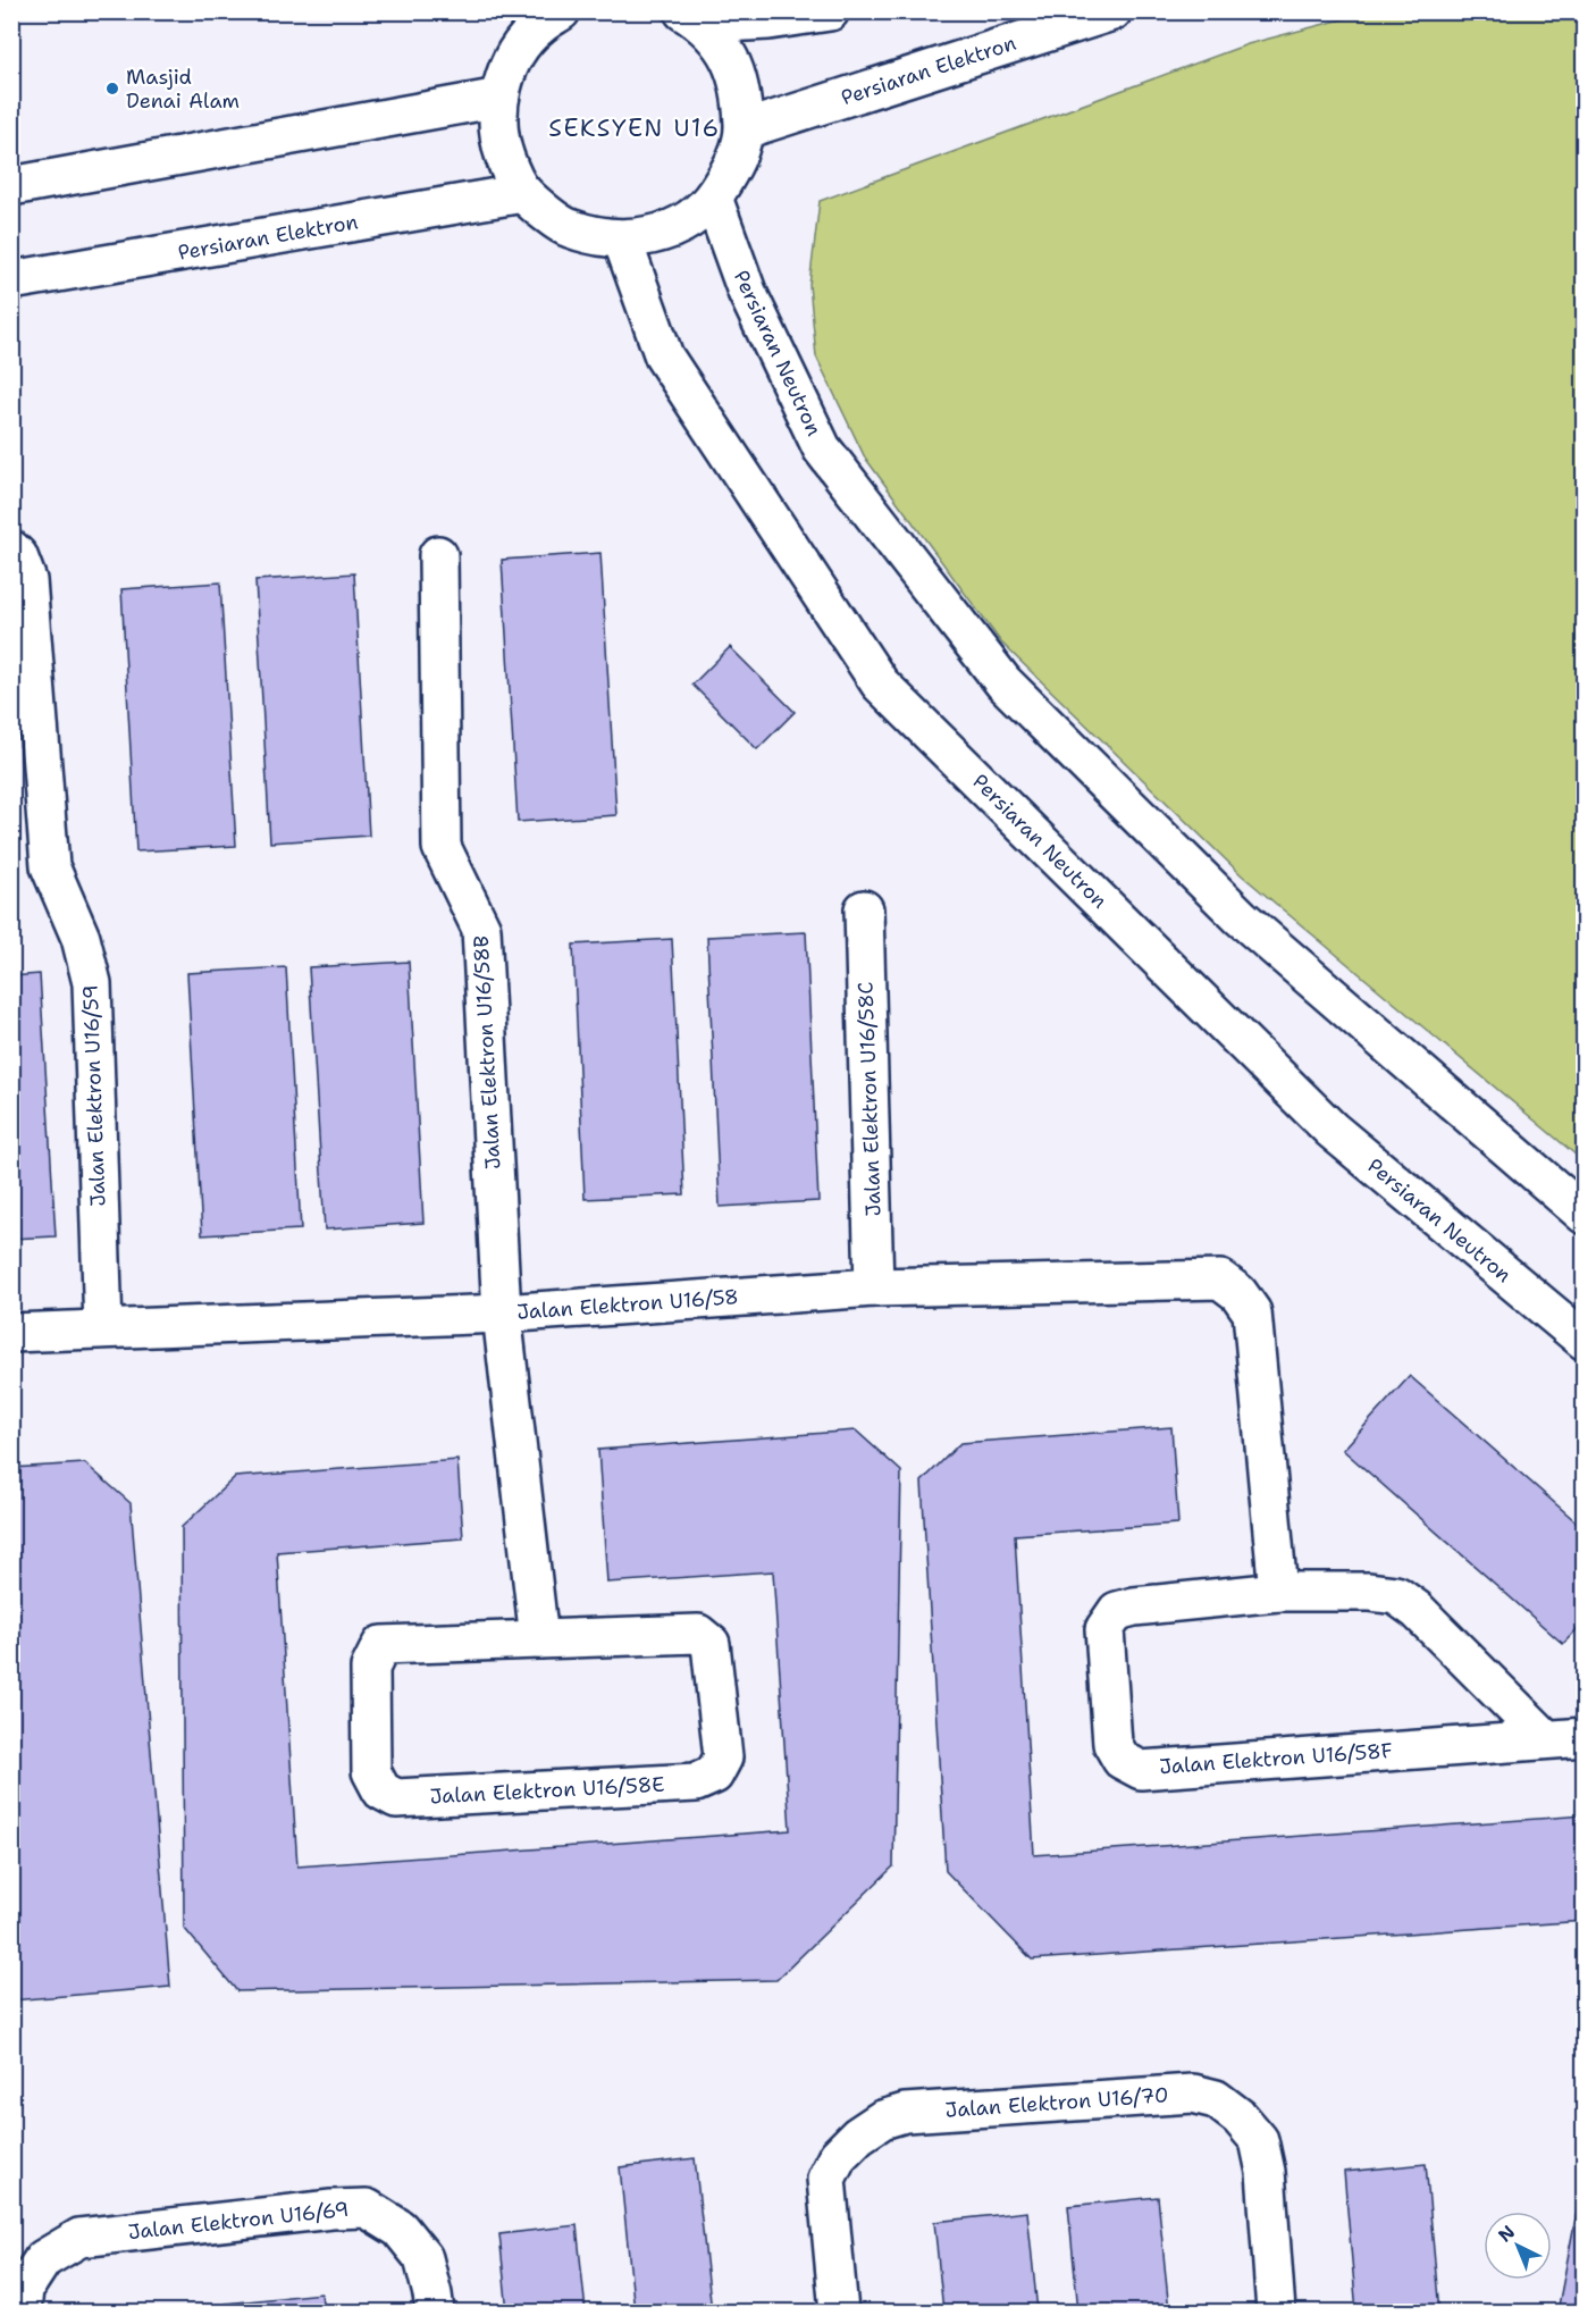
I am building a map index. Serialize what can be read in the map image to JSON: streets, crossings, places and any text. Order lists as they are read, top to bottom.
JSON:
{
  "streets": {
    "street": [
      "Persiaran Elektron",
      "Persiaran Neutron",
      "Jalan Elektron U16/58B",
      "Jalan Elektron U16/59",
      "Jalan Elektron U16/58C",
      "Jalan Elektron U16/58",
      "Jalan Elektron U16/58F",
      "Jalan Elektron U16/58E",
      "Jalan Elektron U16/70",
      "Jalan Elektron U16/69"
    ]
  },
  "crossings": [
    ["Jalan Elektron U16/58B", "Jalan Elektron U16/58"],
    ["Jalan Elektron U16/59", "Jalan Elektron U16/58"],
    ["Jalan Elektron U16/58C", "Jalan Elektron U16/58"],
    ["Jalan Elektron U16/58", "Jalan Elektron U16/58F"]
  ],
  "districts": ["SEKSYEN U16"],
  "places": ["Masjid Denai Alam"],
  "north": "top left"
}
